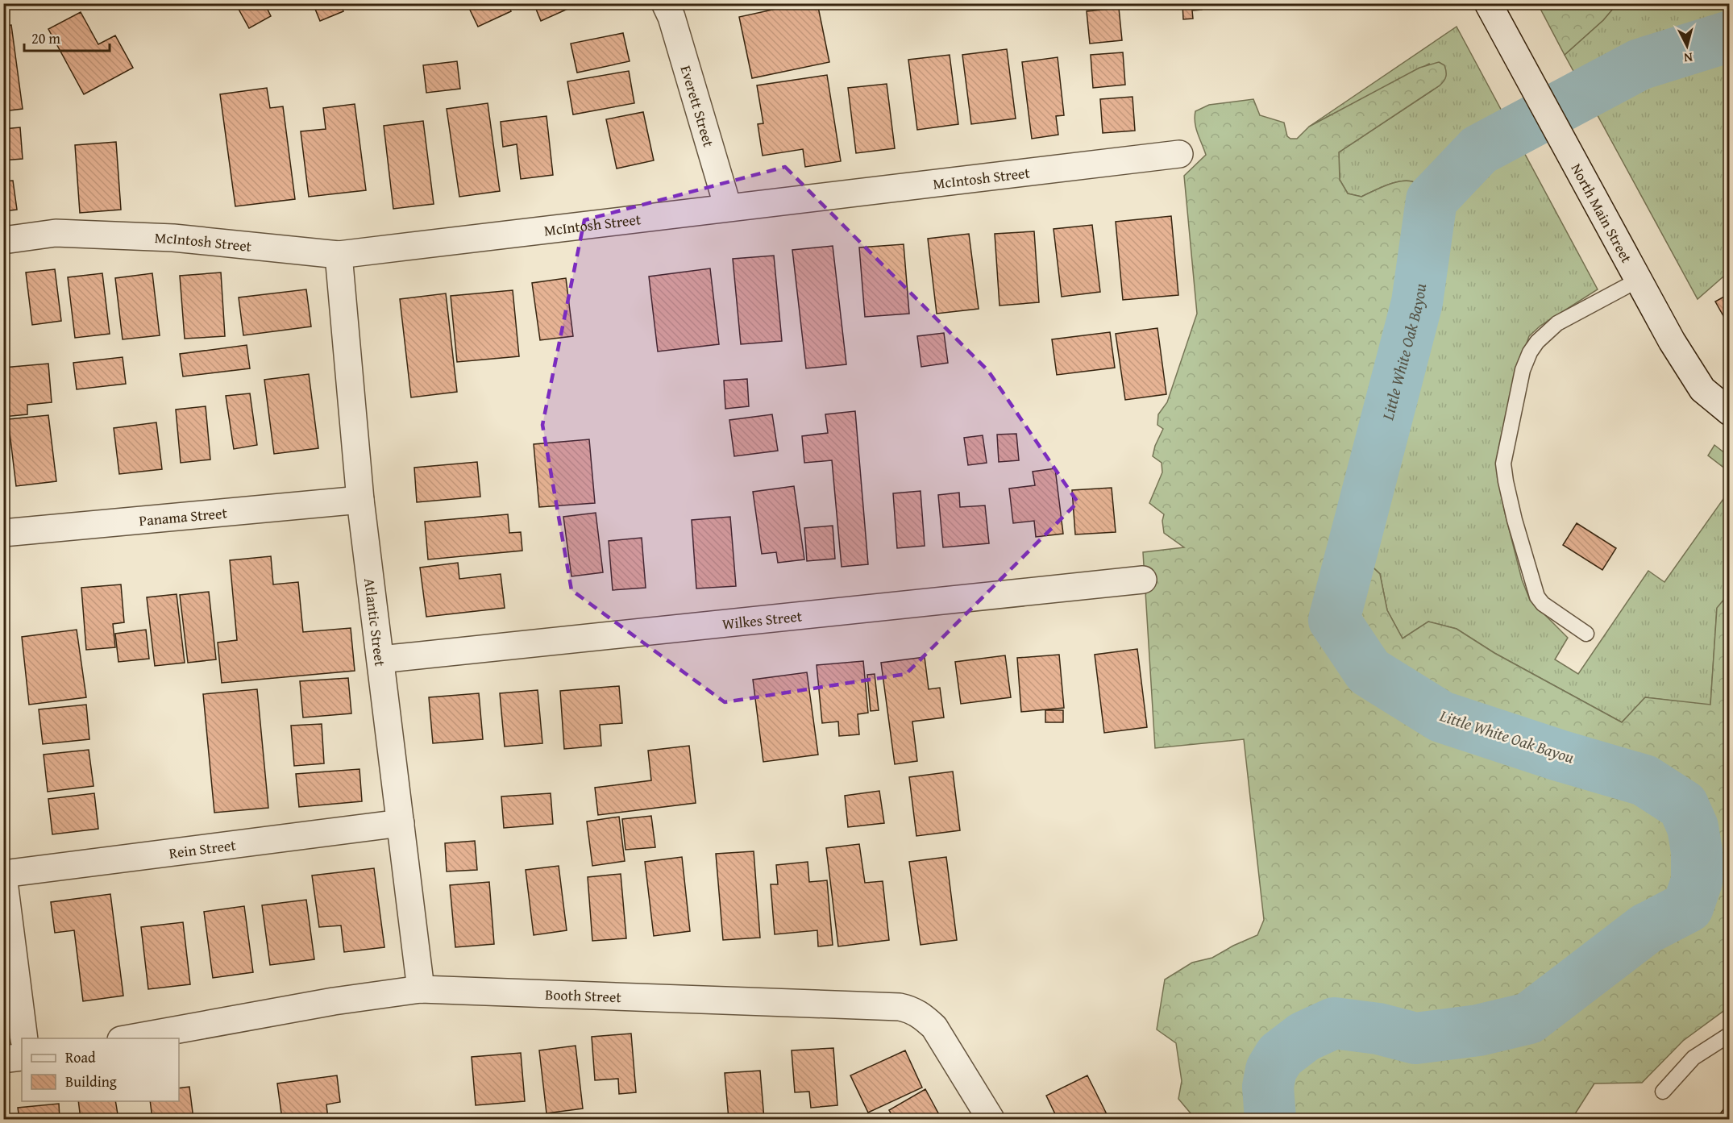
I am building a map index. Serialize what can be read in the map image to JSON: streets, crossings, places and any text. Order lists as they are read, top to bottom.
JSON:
{
  "streets": {
    "street": [
      "Everett Street",
      "McIntosh Street",
      "North Main Street",
      "Panama Street",
      "Wilkes Street",
      "Atlantic Street",
      "Rein Street",
      "Booth Street"
    ]
  },
  "crossings": [
    ["Everett Street", "McIntosh Street"],
    ["McIntosh Street", "Atlantic Street"],
    ["Panama Street", "Atlantic Street"],
    ["Wilkes Street", "Atlantic Street"],
    ["Atlantic Street", "Rein Street"],
    ["Atlantic Street", "Booth Street"]
  ],
  "water": ["Little White Oak Bayou"],
  "legend": ["Road", "Building"],
  "scale_bar": "20 m",
  "north": "bottom"
}
